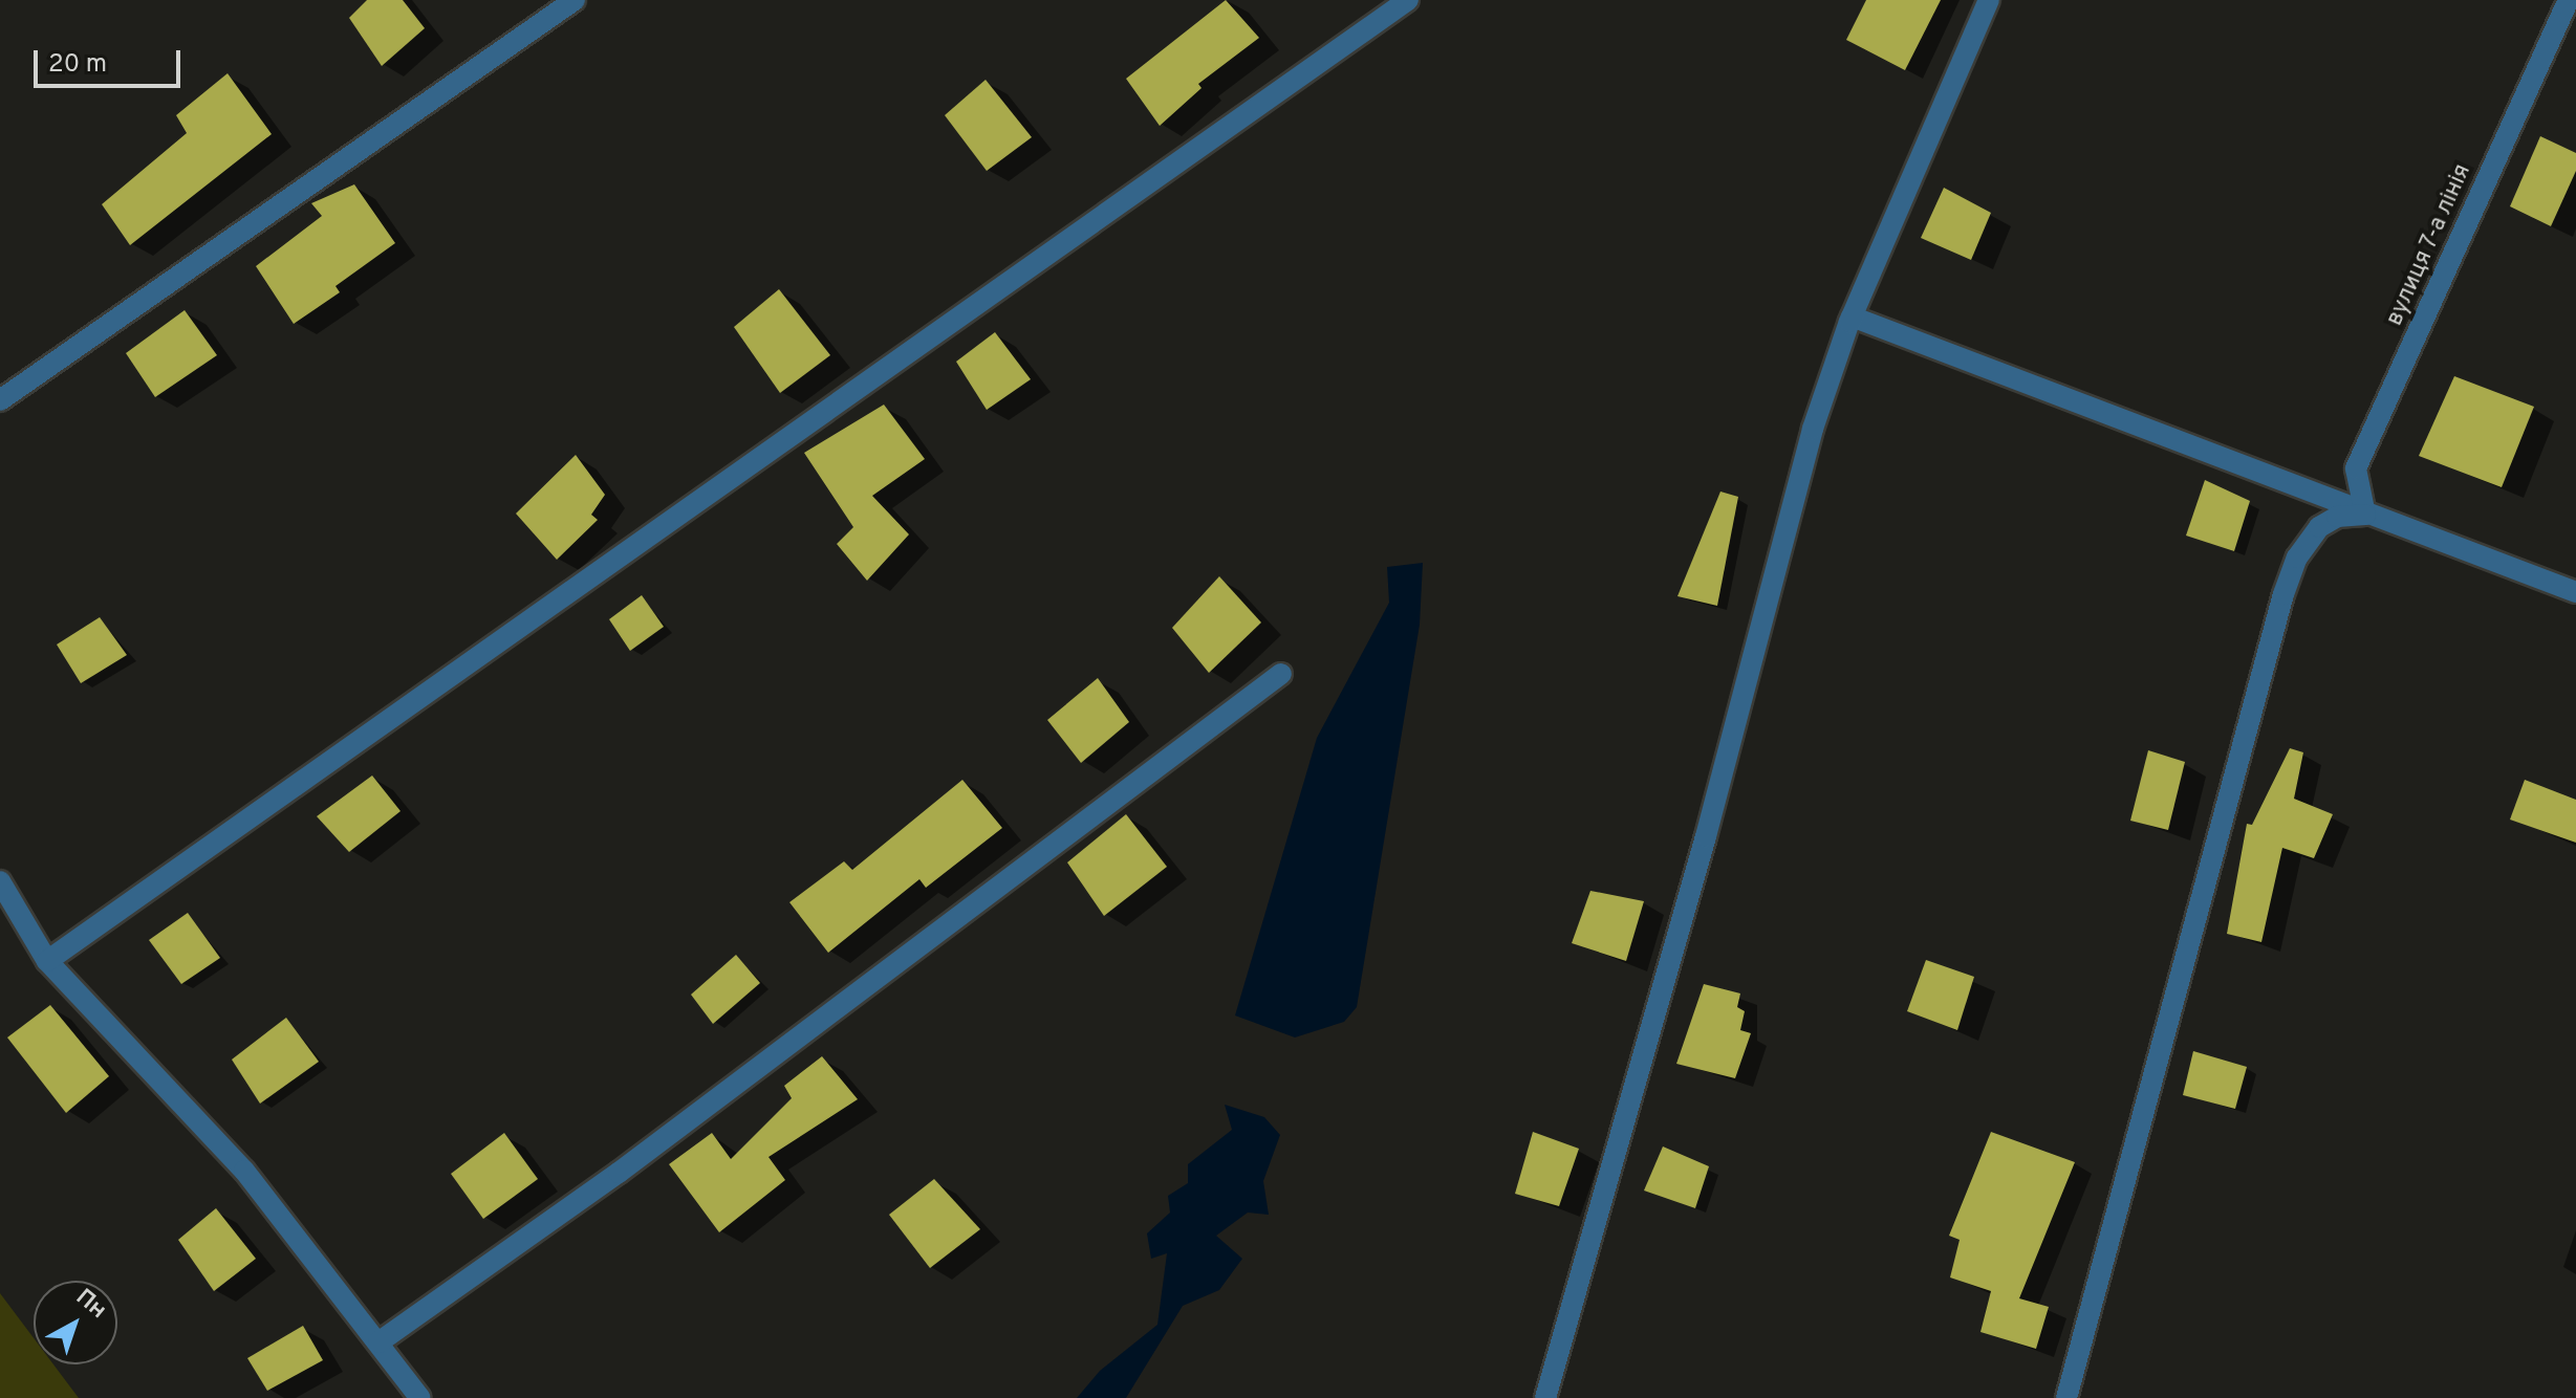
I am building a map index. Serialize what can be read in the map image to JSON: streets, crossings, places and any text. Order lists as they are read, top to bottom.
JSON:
{
  "streets": {
    "street": ["вулиця 7-а лінія"]
  },
  "scale_bar": "20 m",
  "north": "top right"
}
